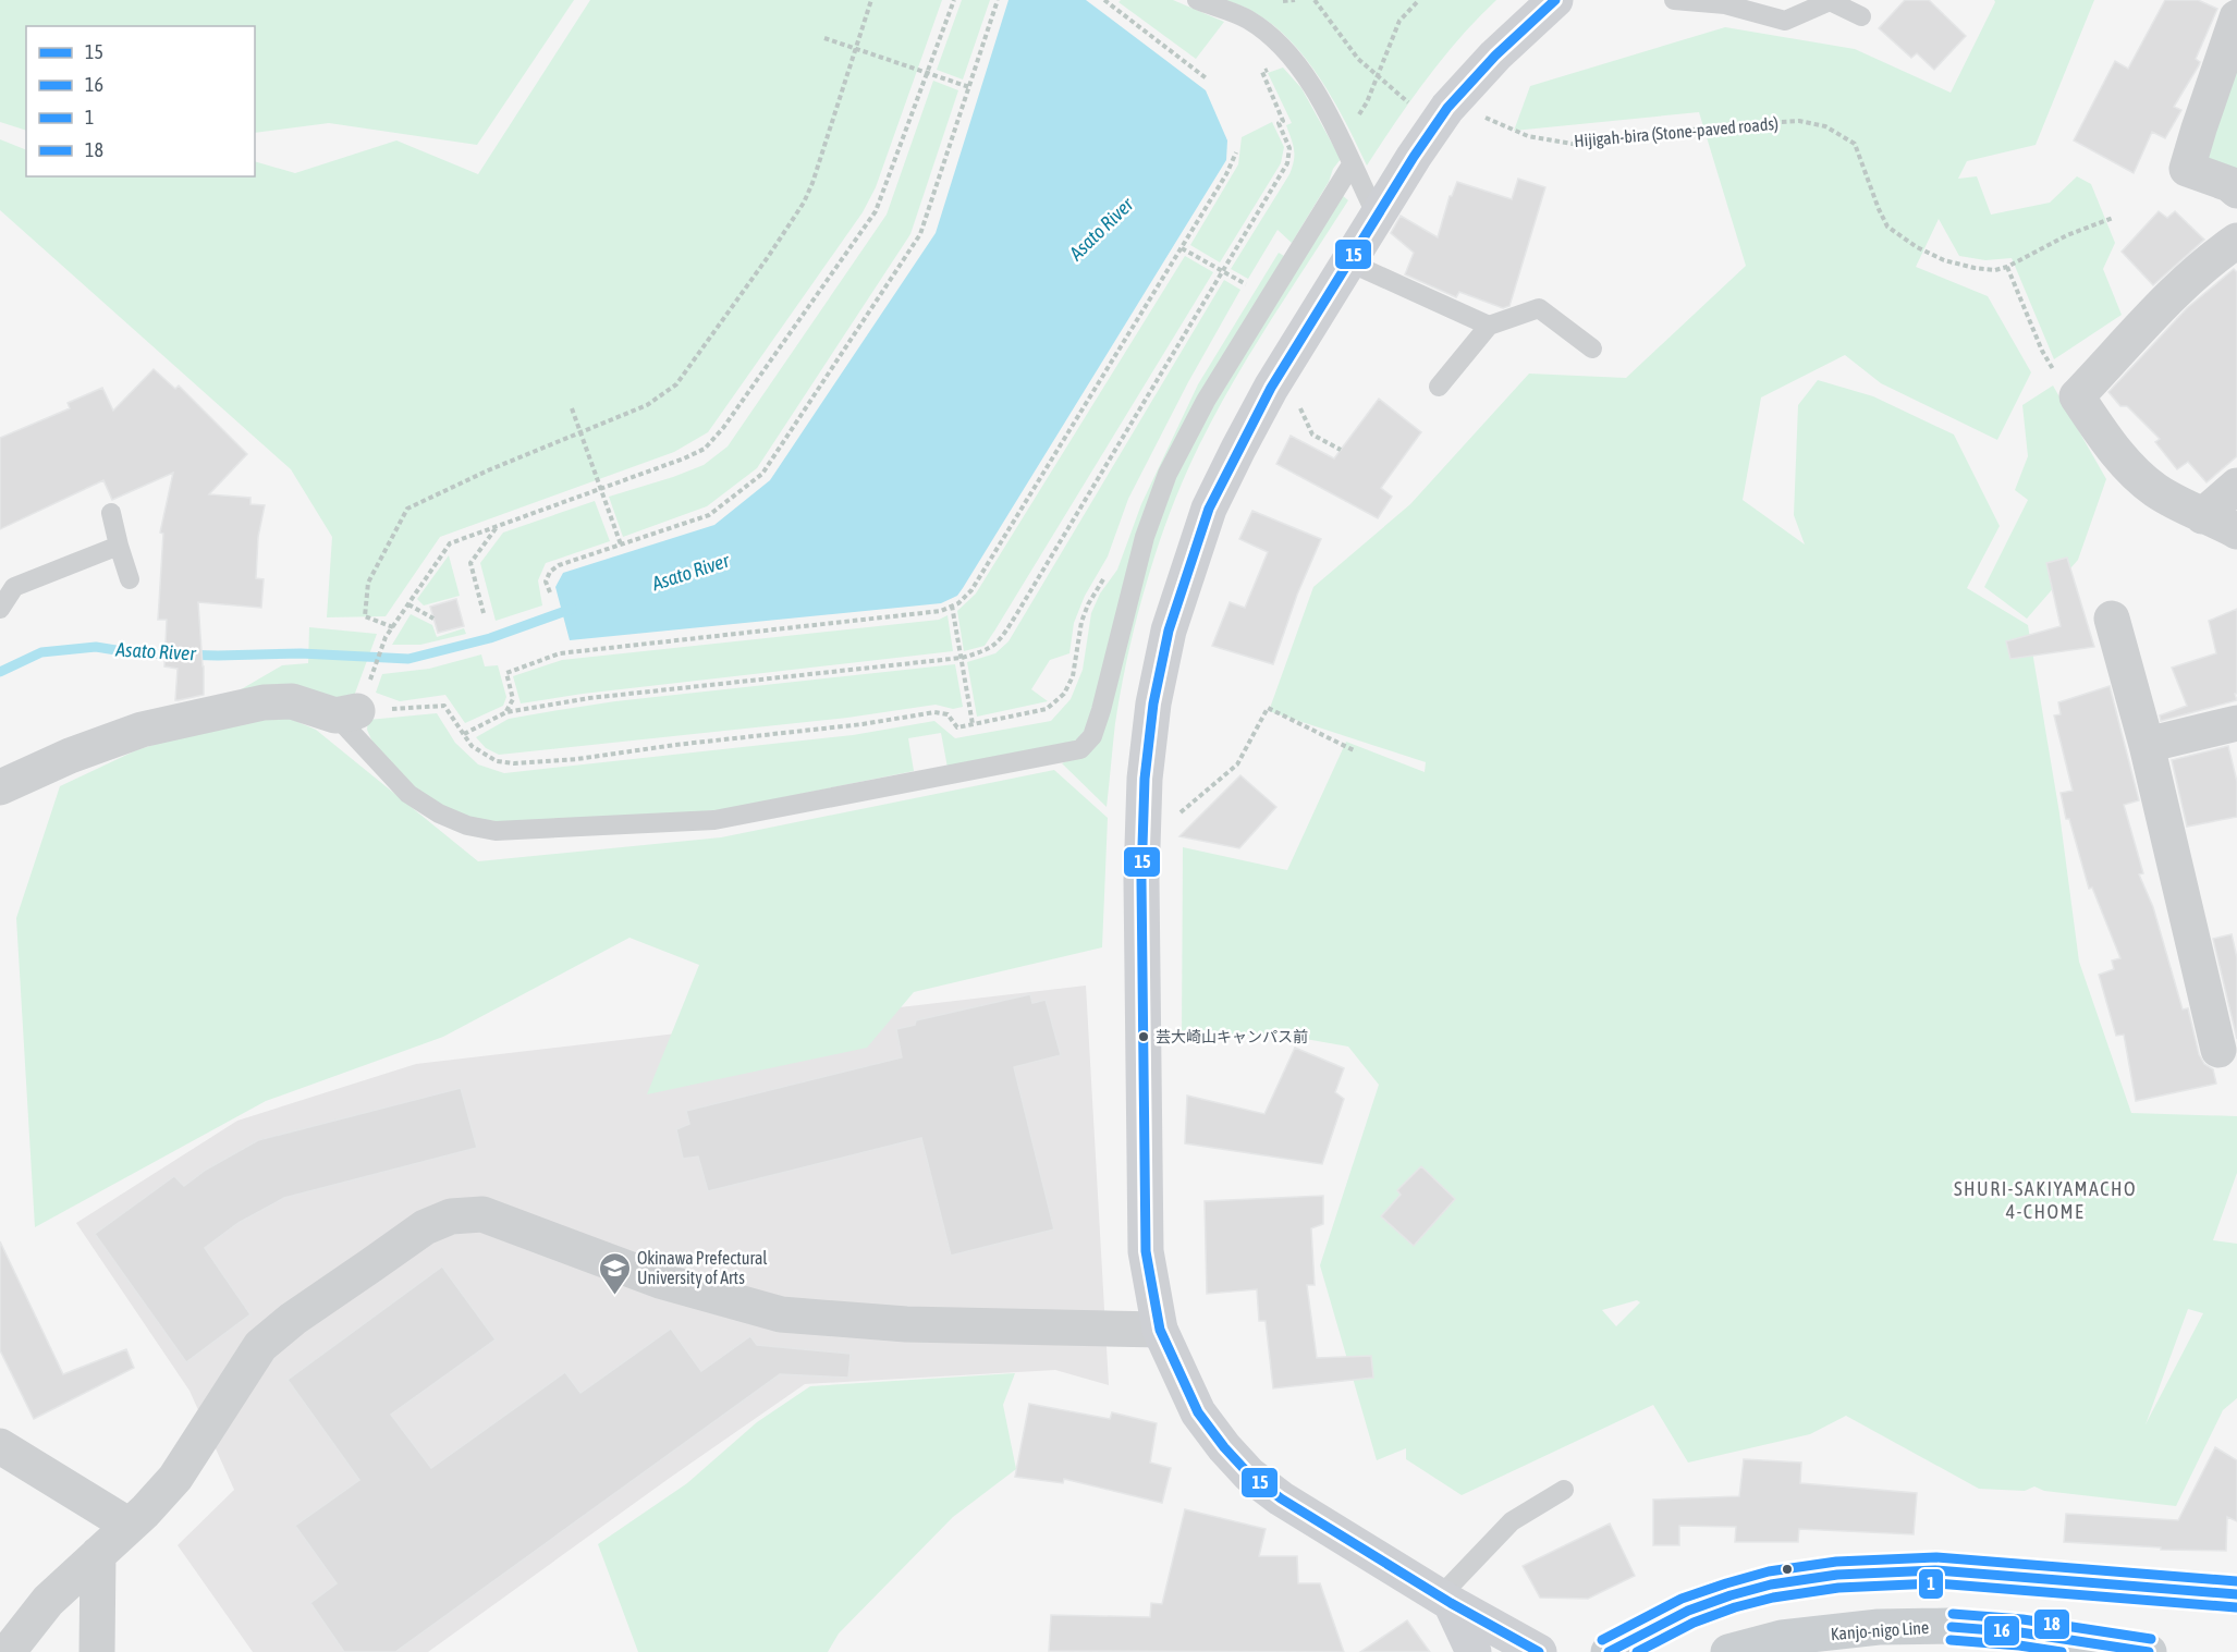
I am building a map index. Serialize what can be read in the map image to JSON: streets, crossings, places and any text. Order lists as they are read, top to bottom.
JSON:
{
  "streets": {
    "main road": ["Kanjo-nigo Line"],
    "path": ["Hijigah-bira (Stone-paved roads)"]
  },
  "districts": ["SHURI-SAKIYAMACHO 4-CHOME"],
  "water": ["Asato River"],
  "places": {
    "other": ["芸大崎山キャンパス前"],
    "school or university": ["Okinawa Prefectural University of Arts"]
  },
  "lines": [
    "transit line 15",
    "transit line 18",
    "transit line 16",
    "transit line 1"
  ],
  "legend": [
    "15",
    "16",
    "1",
    "18"
  ]
}
